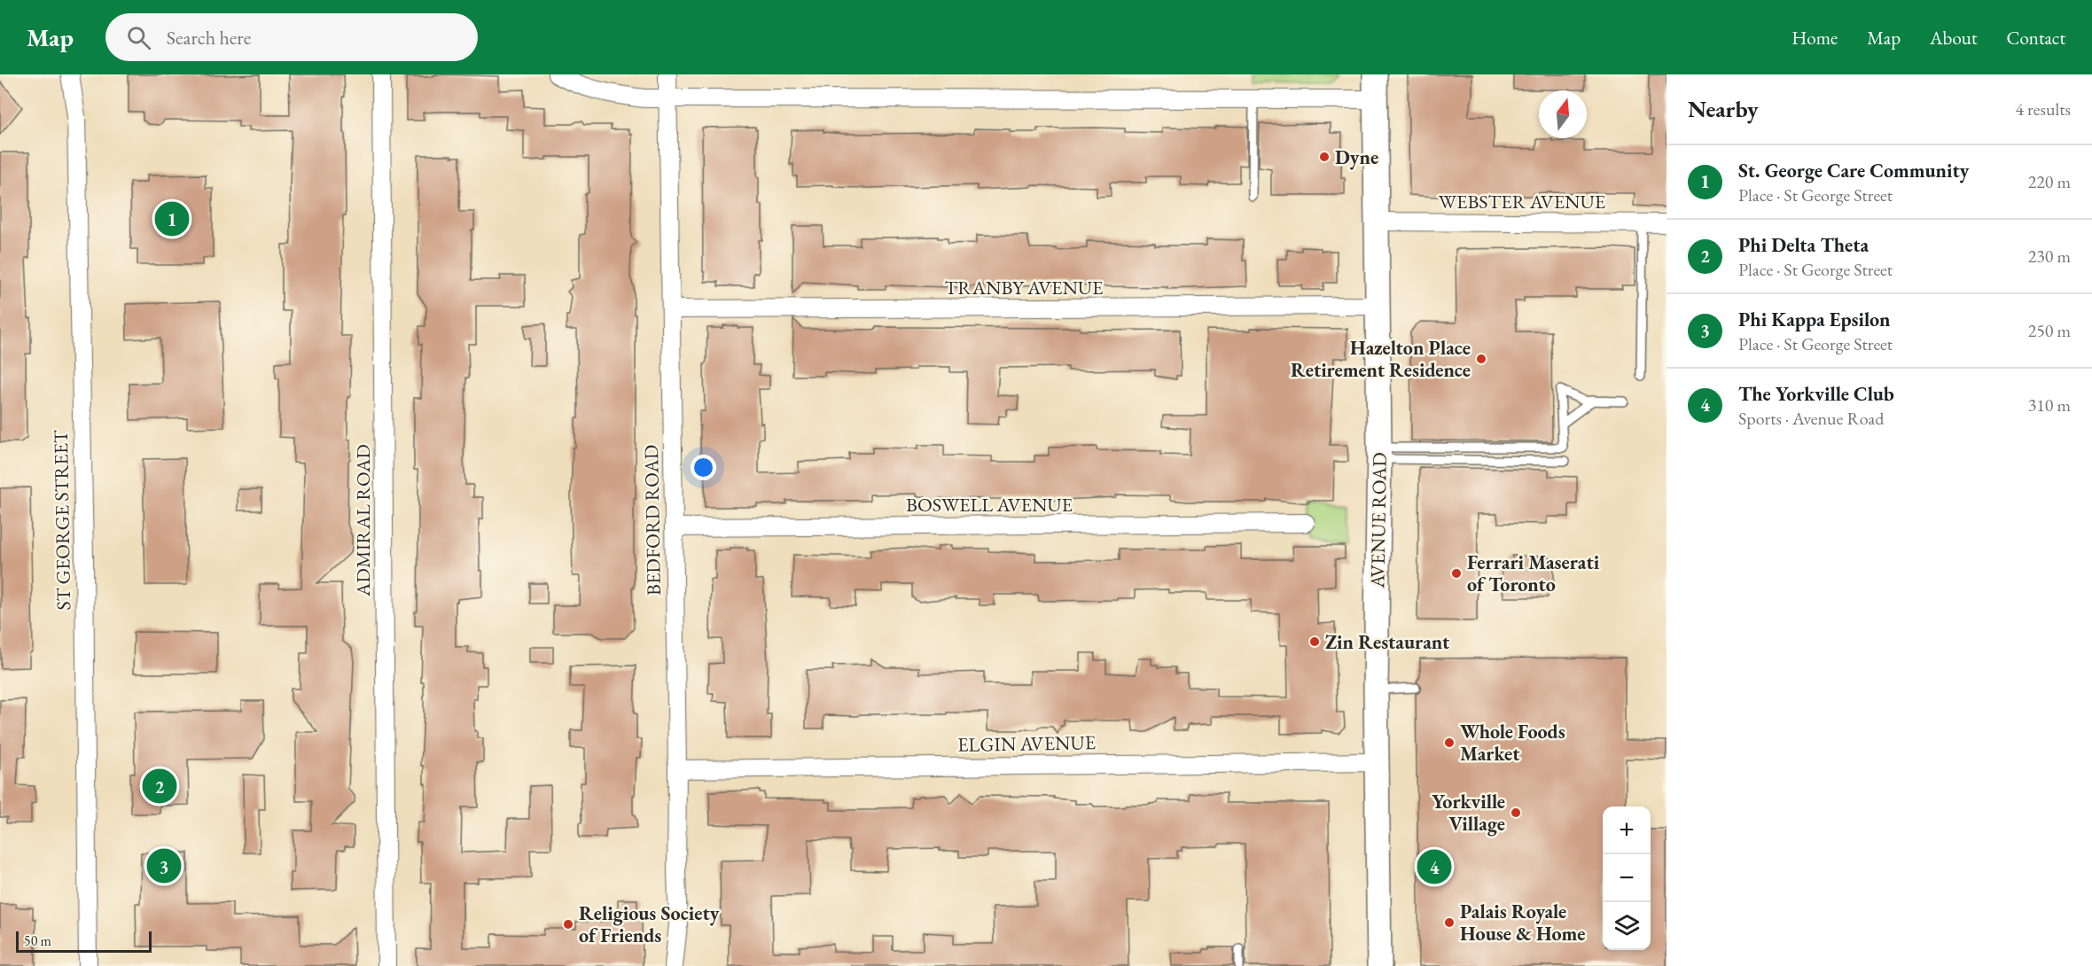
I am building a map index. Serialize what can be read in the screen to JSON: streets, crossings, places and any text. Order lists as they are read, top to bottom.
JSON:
{
  "streets": {
    "main road": ["AVENUE ROAD"],
    "street": [
      "WEBSTER AVENUE",
      "TRANBY AVENUE",
      "BOSWELL AVENUE",
      "ST GEORGE STREET",
      "ADMIRAL ROAD",
      "BEDFORD ROAD",
      "ELGIN AVENUE"
    ]
  },
  "crossings": [
    ["WEBSTER AVENUE", "AVENUE ROAD"],
    ["TRANBY AVENUE", "BEDFORD ROAD"],
    ["TRANBY AVENUE", "AVENUE ROAD"],
    ["BOSWELL AVENUE", "BEDFORD ROAD"],
    ["BEDFORD ROAD", "ELGIN AVENUE"],
    ["AVENUE ROAD", "ELGIN AVENUE"]
  ],
  "places": [
    "Dyne",
    "Hazelton Place Retirement Residence",
    "Ferrari Maserati of Toronto",
    "Zin Restaurant",
    "Whole Foods Market",
    "Yorkville Village",
    "Palais Royale House & Home",
    "Religious Society of Friends"
  ],
  "scale_bar": "50 m",
  "north": "top",
  "page": {
    "header": "Map",
    "search": "Search here",
    "nav": [
      "Home",
      "Map",
      "About",
      "Contact"
    ],
    "heading": ["Nearby", "4 results"],
    "list": [
      {
        "mark": "1",
        "name": "St. George Care Community",
        "note": "Place · St George Street",
        "value": "220 m"
      },
      {
        "mark": "2",
        "name": "Phi Delta Theta",
        "note": "Place · St George Street",
        "value": "230 m"
      },
      {
        "mark": "3",
        "name": "Phi Kappa Epsilon",
        "note": "Place · St George Street",
        "value": "250 m"
      },
      {
        "mark": "4",
        "name": "The Yorkville Club",
        "note": "Sports · Avenue Road",
        "value": "310 m"
      }
    ],
    "pins": [
      "1",
      "2",
      "3",
      "4"
    ],
    "map_buttons": ["+", "−"],
    "scale": "50 m"
  }
}
